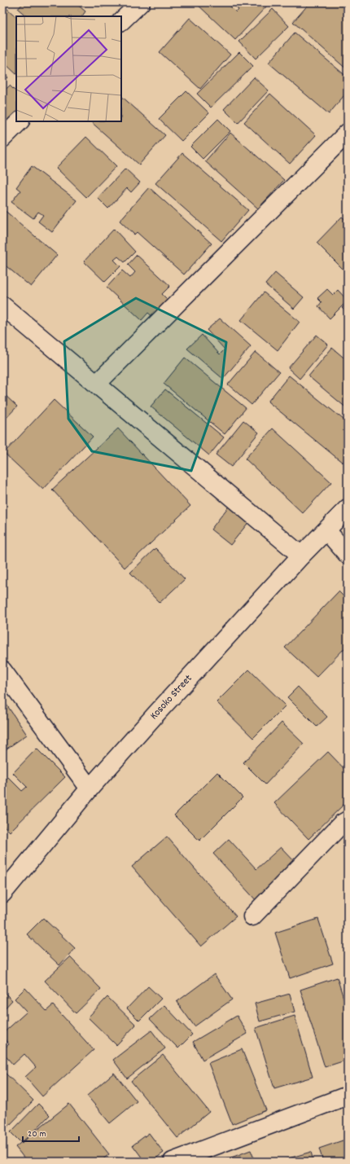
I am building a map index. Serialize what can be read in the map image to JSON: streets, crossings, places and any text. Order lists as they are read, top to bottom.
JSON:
{
  "streets": {
    "street": ["Kosoko Street"]
  },
  "scale_bar": "20 m"
}
